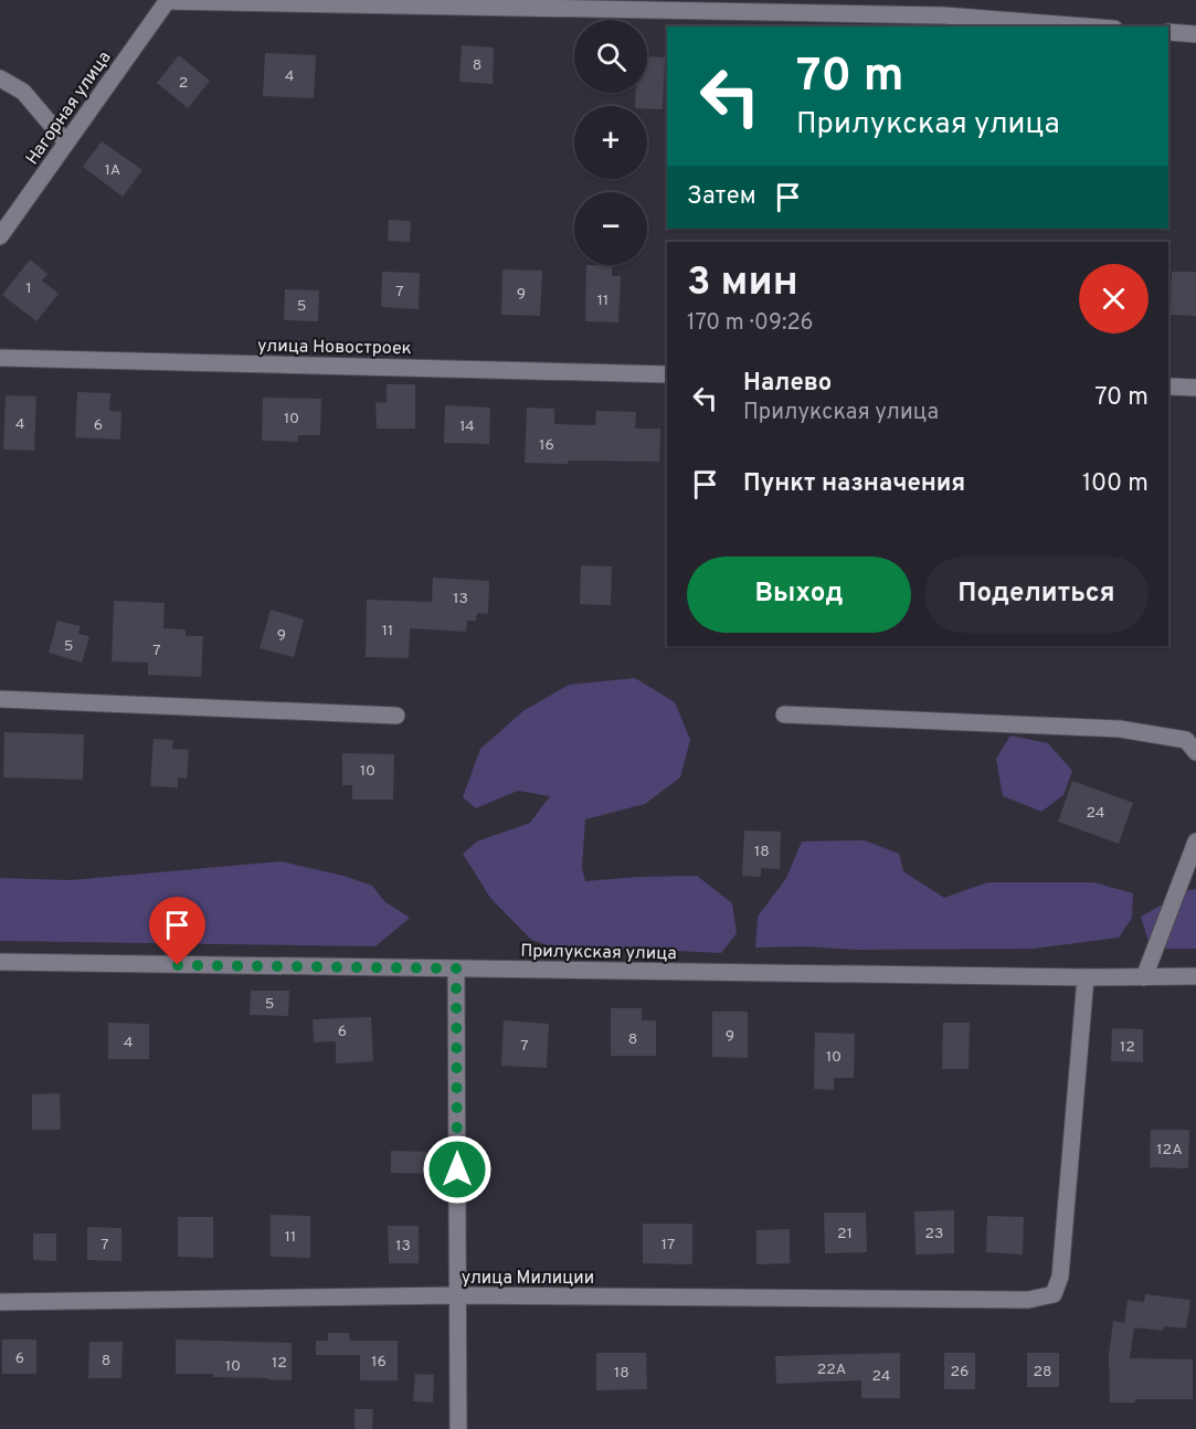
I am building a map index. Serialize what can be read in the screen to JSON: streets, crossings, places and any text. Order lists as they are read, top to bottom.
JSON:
{
  "streets": {
    "street": [
      "Нагорная улица",
      "улица Новостроек",
      "Прилукская улица",
      "улица Милиции"
    ]
  },
  "crossings": [
    ["Прилукская улица", "улица Милиции"]
  ],
  "house_numbers": [
    "8",
    "4",
    "2",
    "1А",
    "1",
    "7",
    "9",
    "11",
    "5",
    "10",
    "4",
    "6",
    "14",
    "16",
    "13",
    "11",
    "9",
    "5",
    "7",
    "10",
    "24",
    "18",
    "5",
    "6",
    "9",
    "8",
    "4",
    "7",
    "12",
    "10",
    "12А",
    "21",
    "23",
    "11",
    "7",
    "17",
    "13",
    "6",
    "8",
    "16",
    "12",
    "10",
    "22А",
    "26",
    "28",
    "18",
    "24"
  ],
  "page": {
    "map_buttons": ["+", "−"],
    "turn": ["70 m", "Прилукская улица"],
    "then": "Затем",
    "heading": ["3 мин", "170 m · 09:26"],
    "list": [
      {
        "name": "Налево",
        "note": "Прилукская улица",
        "value": "70 m"
      },
      {
        "name": "Пункт назначения",
        "value": "100 m"
      }
    ],
    "buttons": ["Выход", "Поделиться"]
  }
}
